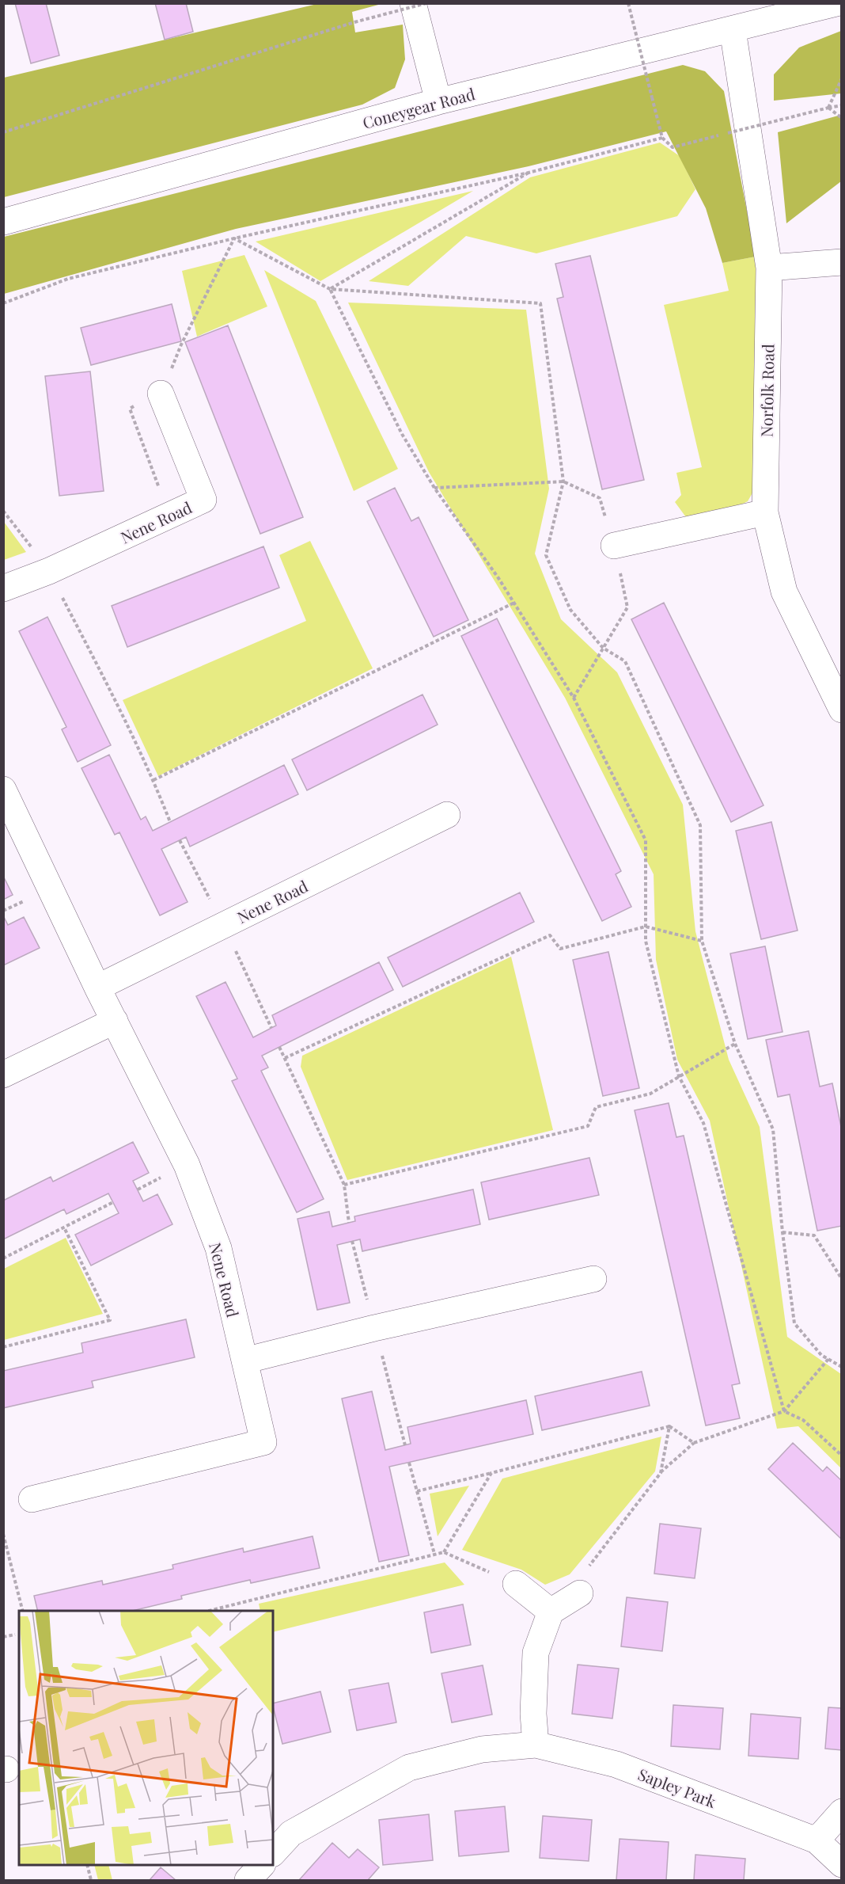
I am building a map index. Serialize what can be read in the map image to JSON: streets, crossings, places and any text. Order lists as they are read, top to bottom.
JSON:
{
  "streets": {
    "street": [
      "Coneygear Road",
      "Norfolk Road",
      "Nene Road",
      "Sapley Park"
    ]
  },
  "crossings": [
    ["Coneygear Road", "Norfolk Road"]
  ]
}
